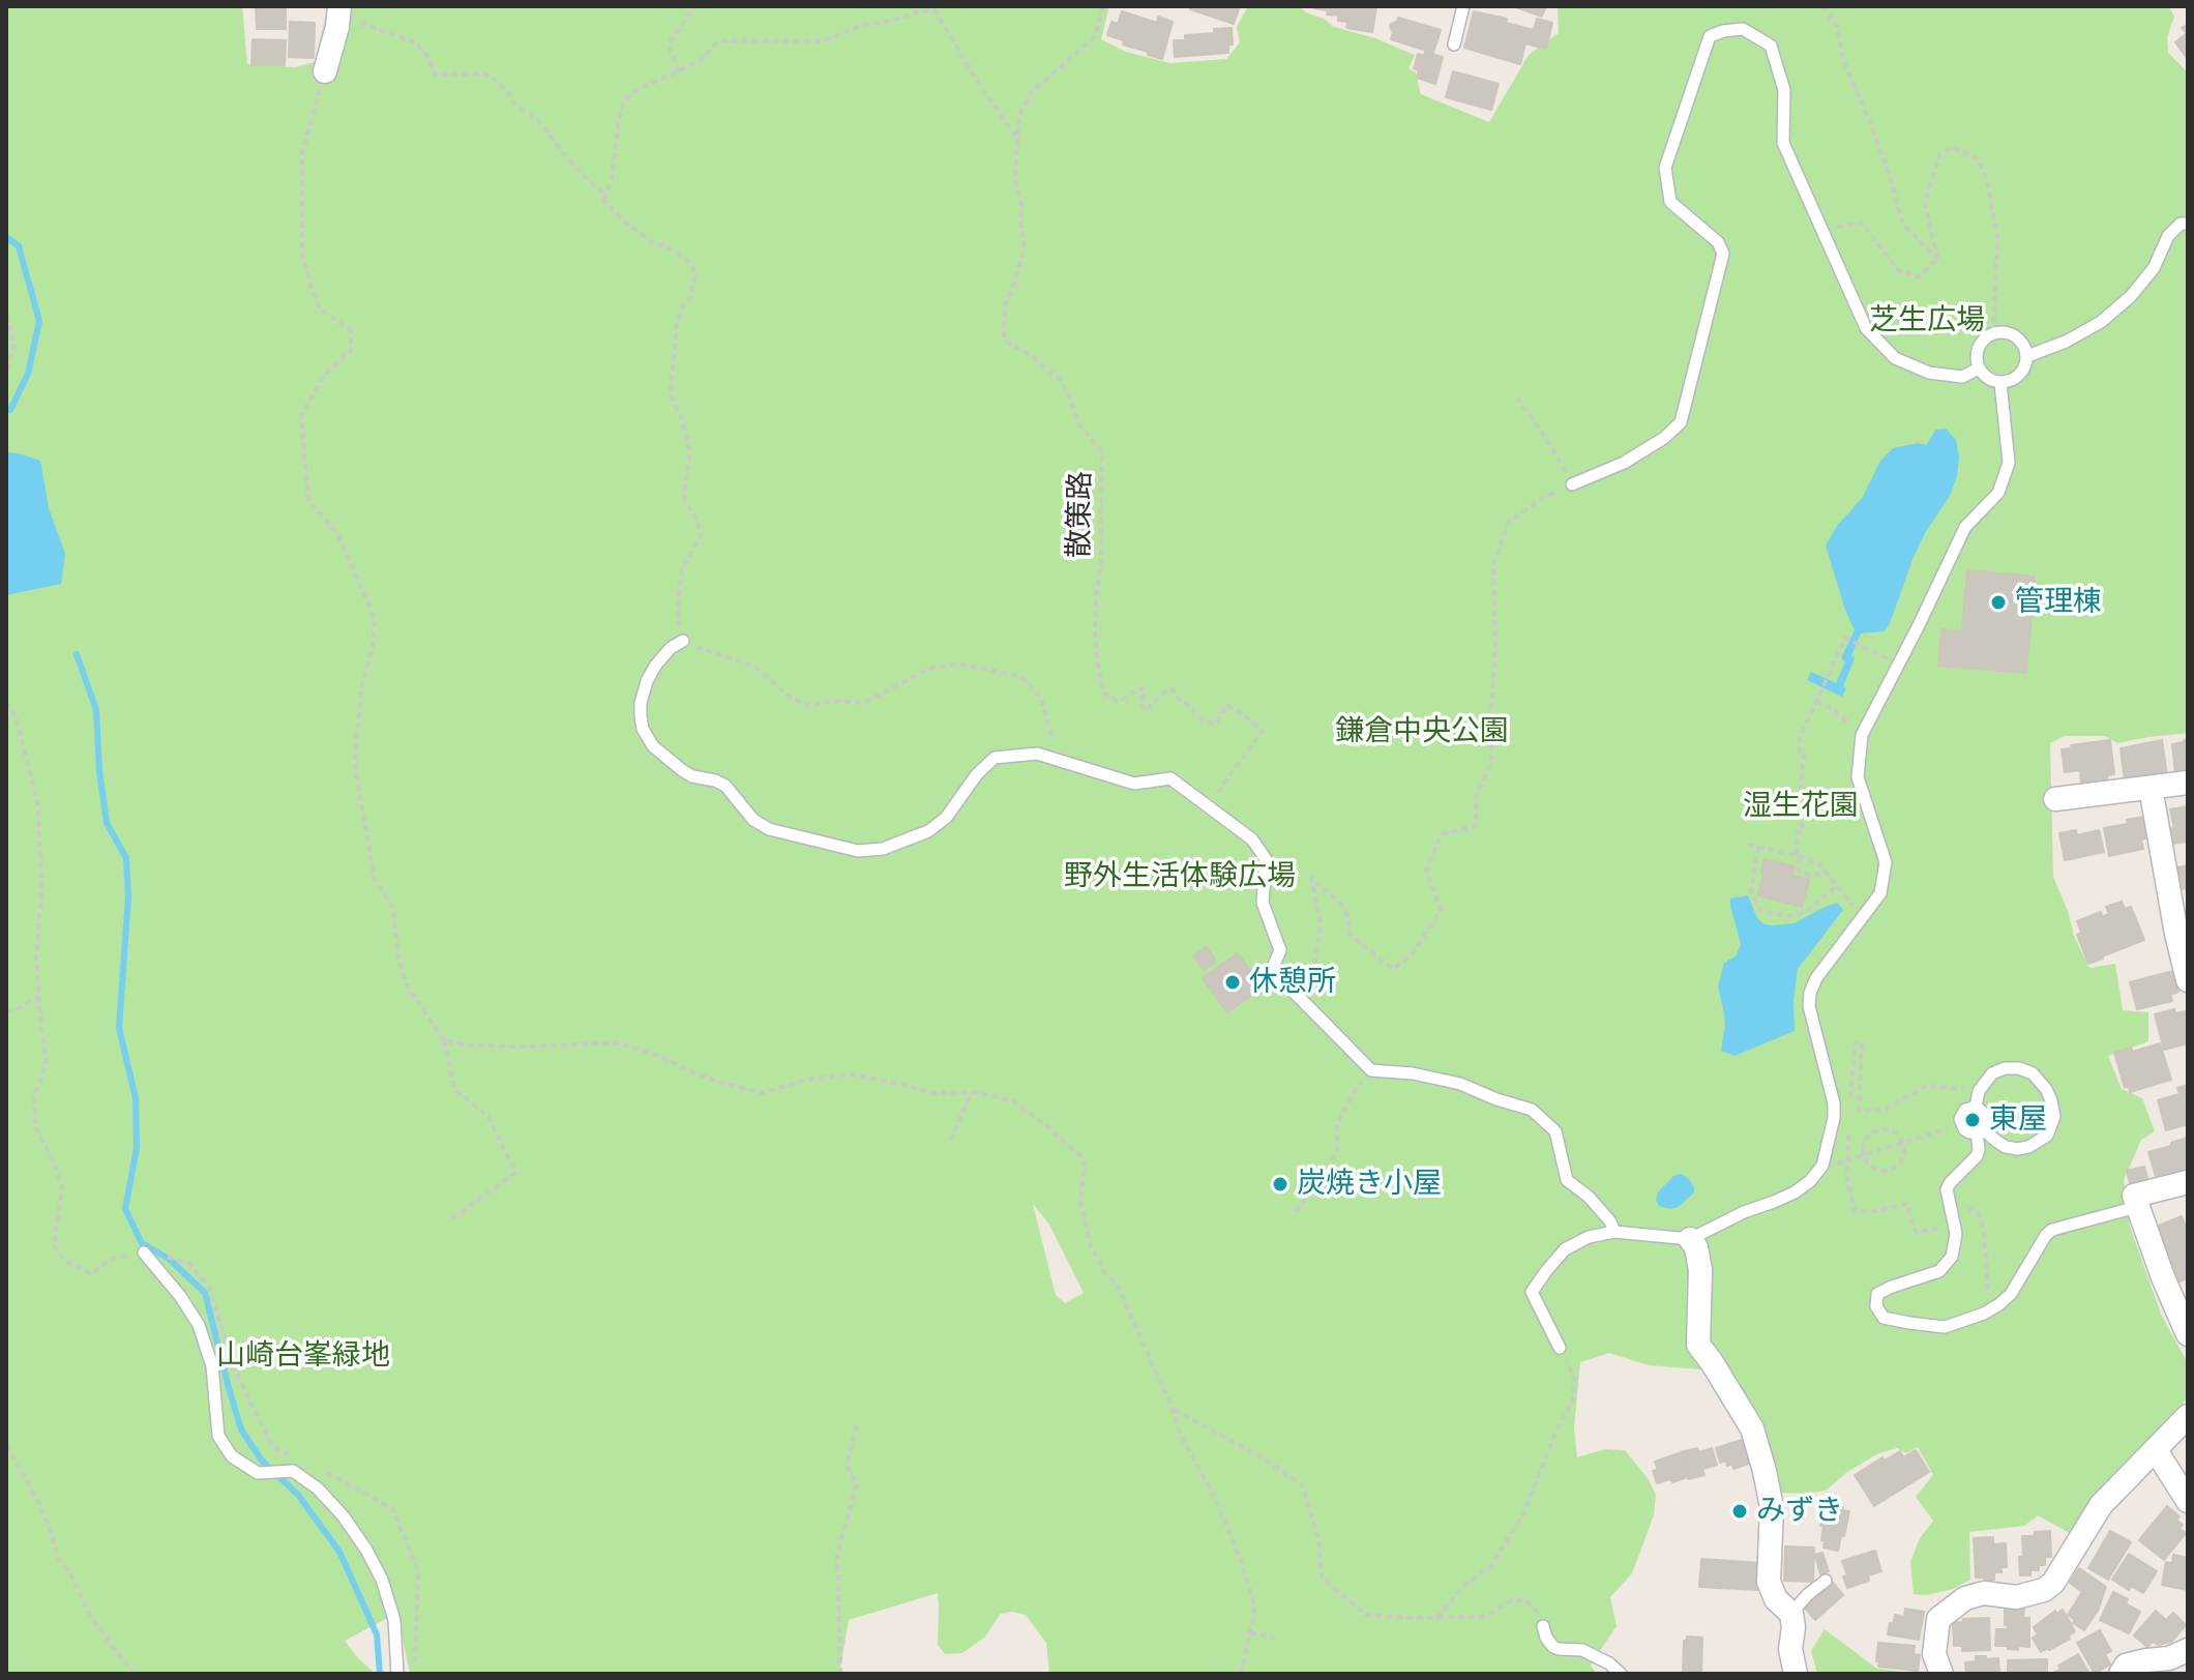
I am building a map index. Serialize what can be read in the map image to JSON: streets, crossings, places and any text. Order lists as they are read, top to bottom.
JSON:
{
  "streets": {
    "path": ["散策路"]
  },
  "parks": [
    "芝生広場",
    "鎌倉中央公園",
    "湿生花園",
    "野外生活体験広場",
    "山崎台峯緑地"
  ],
  "places": [
    "管理棟",
    "休憩所",
    "東屋",
    "炭焼き小屋",
    "みずき"
  ]
}
